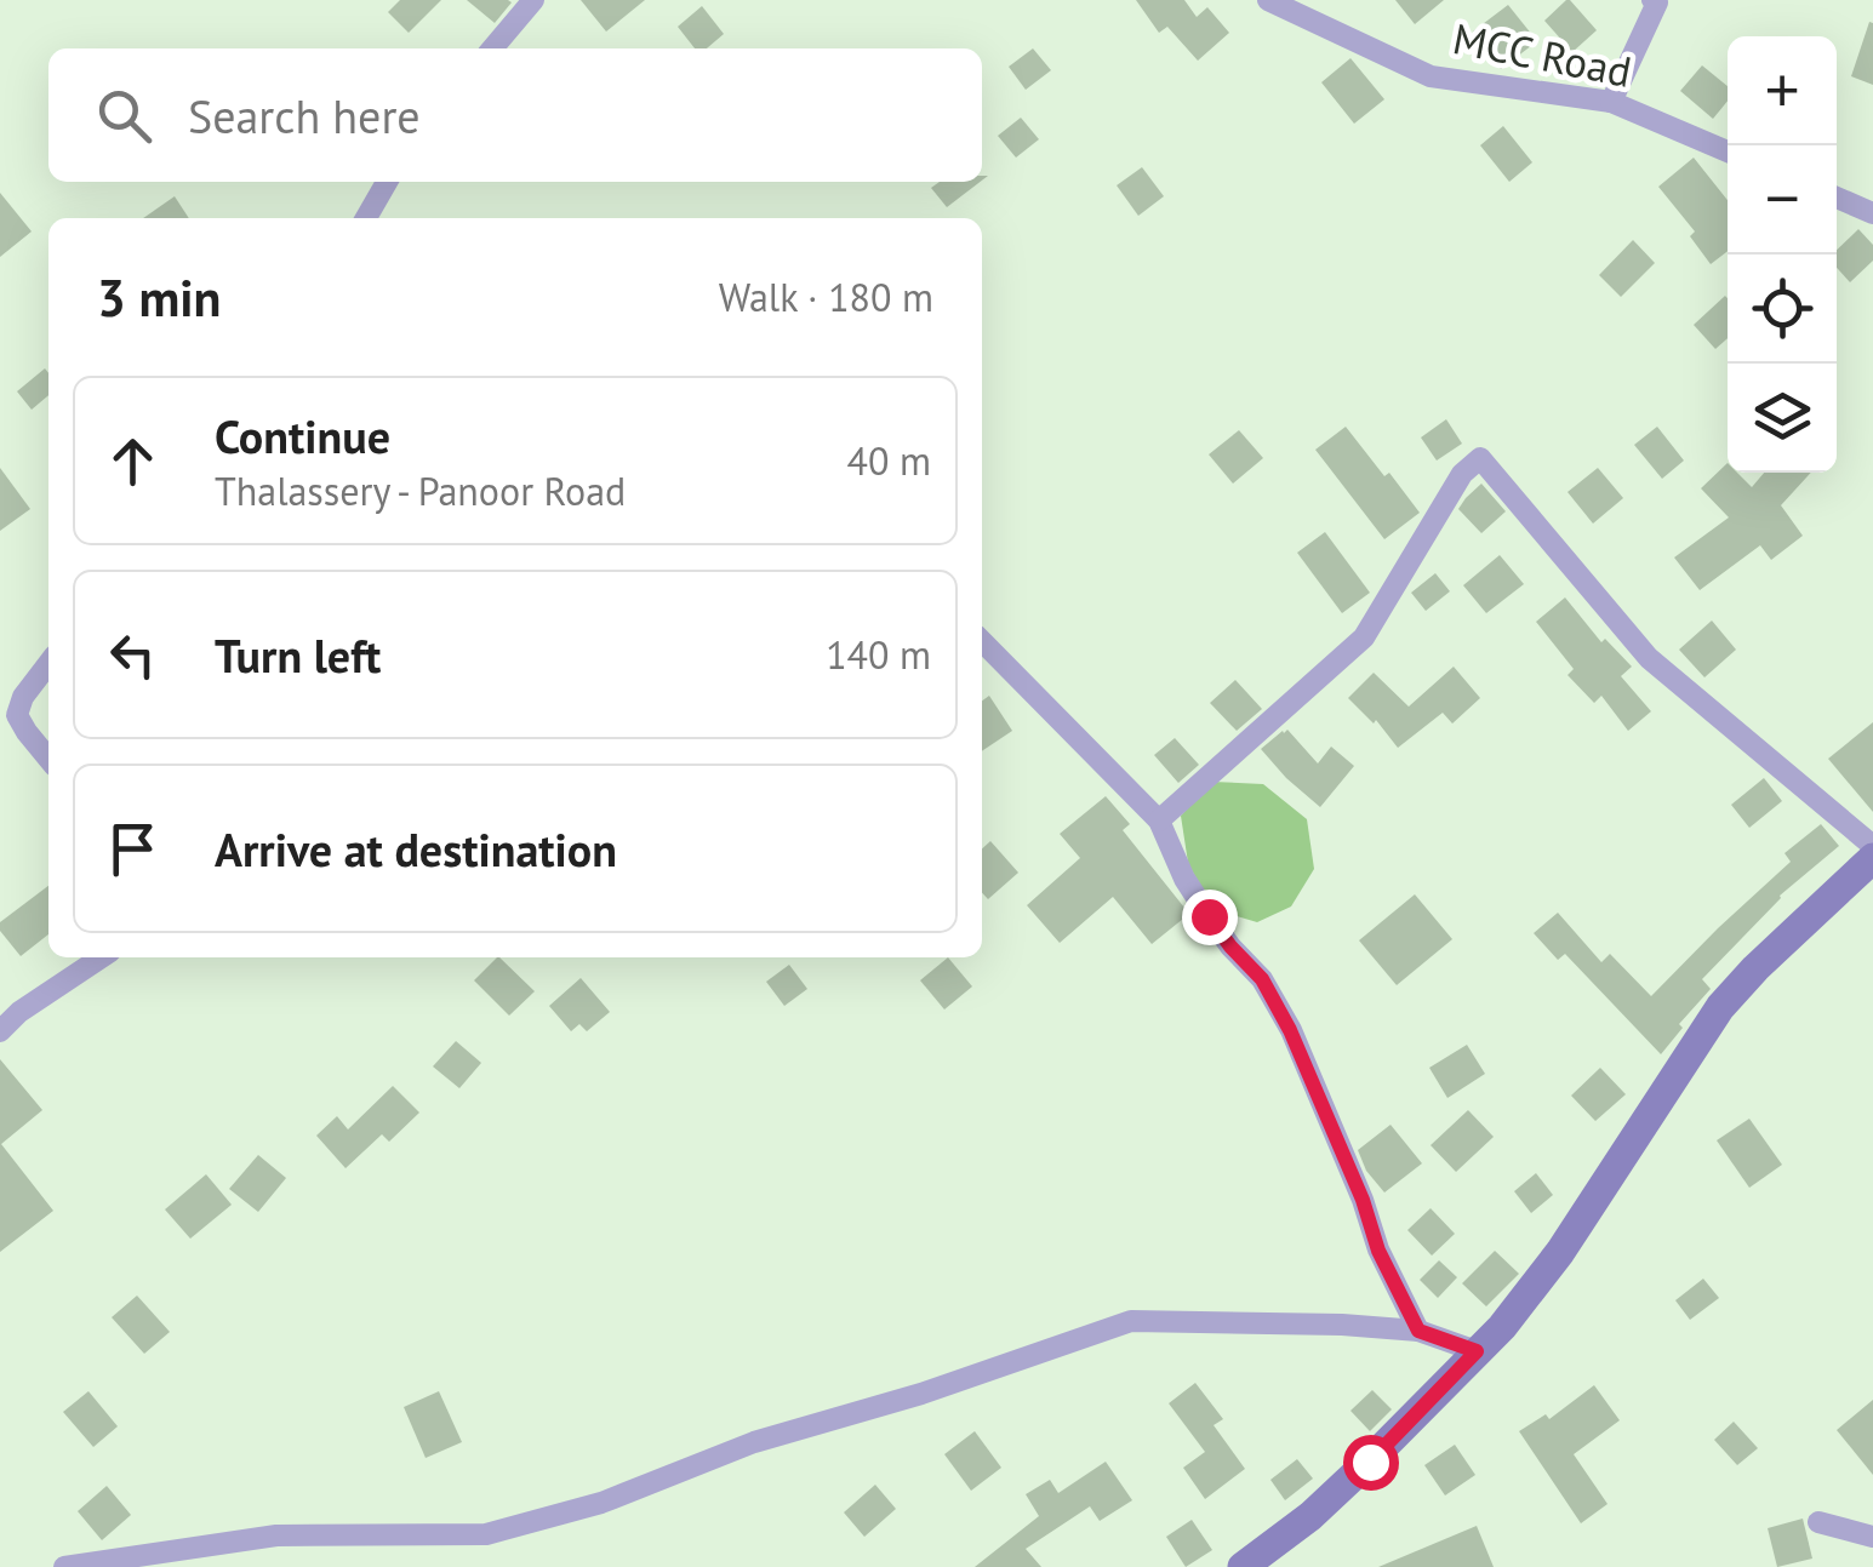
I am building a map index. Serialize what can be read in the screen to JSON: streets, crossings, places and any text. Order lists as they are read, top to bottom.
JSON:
{
  "streets": {
    "street": ["MCC Road"]
  },
  "page": {
    "map_buttons": ["+", "−"],
    "search": "Search here",
    "heading": ["3 min", "Walk · 180 m"],
    "list": [
      ["Continue", "Thalassery - Panoor Road", "40 m"],
      ["Turn left", "140 m"],
      "Arrive at destination"
    ]
  }
}
